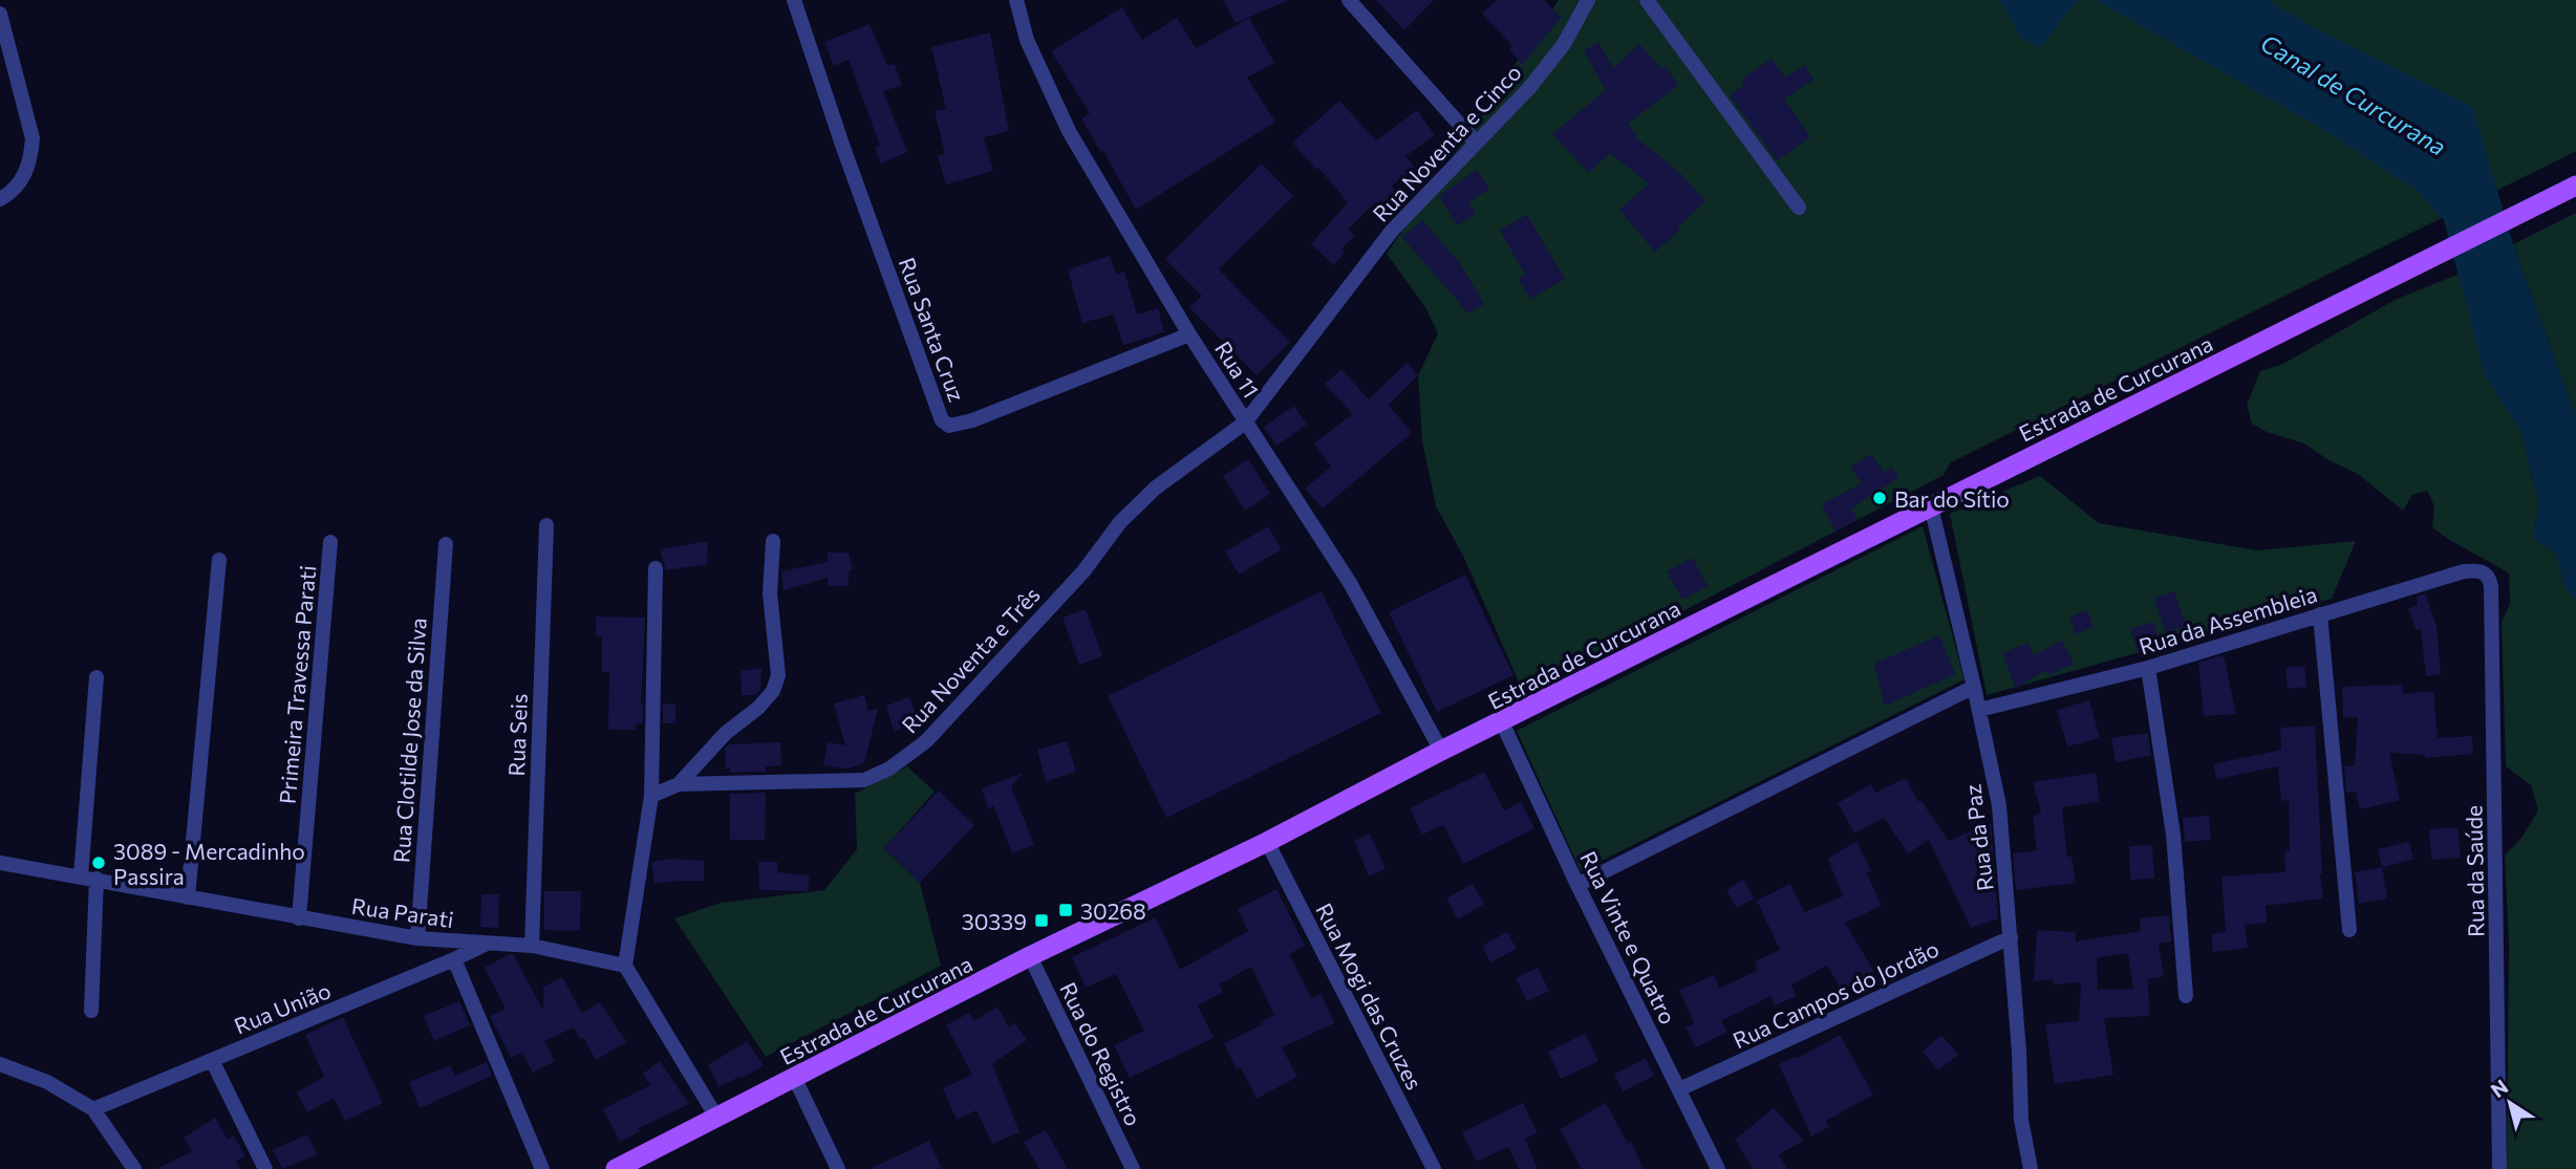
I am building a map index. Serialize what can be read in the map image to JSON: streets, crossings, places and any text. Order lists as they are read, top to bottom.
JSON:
{
  "streets": {
    "main road": ["Estrada de Curcurana"],
    "street": [
      "Rua Noventa e Cinco",
      "Rua Santa Cruz",
      "Rua 11",
      "Rua da Assembleia",
      "Rua Noventa e Três",
      "Primeira Travessa Parati",
      "Rua Seis",
      "Rua Clotilde Jose da Silva",
      "Rua da Paz",
      "Rua da Saúde",
      "Rua Parati",
      "Rua Vinte e Quatro",
      "Rua Campos do Jordão",
      "Rua Mogi das Cruzes",
      "Rua União",
      "Rua do Registro"
    ]
  },
  "crossings": [
    ["Rua Noventa e Cinco", "Rua Noventa e Três"],
    ["Rua Santa Cruz", "Rua 11"],
    ["Rua 11", "Estrada de Curcurana"],
    ["Rua 11", "Rua Noventa e Três"],
    ["Estrada de Curcurana", "Rua da Paz"],
    ["Estrada de Curcurana", "Rua Vinte e Quatro"],
    ["Estrada de Curcurana", "Rua Mogi das Cruzes"],
    ["Estrada de Curcurana", "Rua do Registro"],
    ["Rua da Assembleia", "Rua da Paz"],
    ["Rua da Assembleia", "Rua da Saúde"],
    ["Primeira Travessa Parati", "Rua Parati"],
    ["Rua Seis", "Rua Parati"],
    ["Rua Clotilde Jose da Silva", "Rua Parati"],
    ["Rua da Paz", "Rua Campos do Jordão"],
    ["Rua Parati", "Rua União"],
    ["Rua Vinte e Quatro", "Rua Campos do Jordão"]
  ],
  "water": ["Canal de Curcurana"],
  "places": {
    "other": ["Bar do Sítio", "3089 - Mercadinho Passira"],
    "transit": ["30268", "30339"]
  },
  "north": "top left"
}
